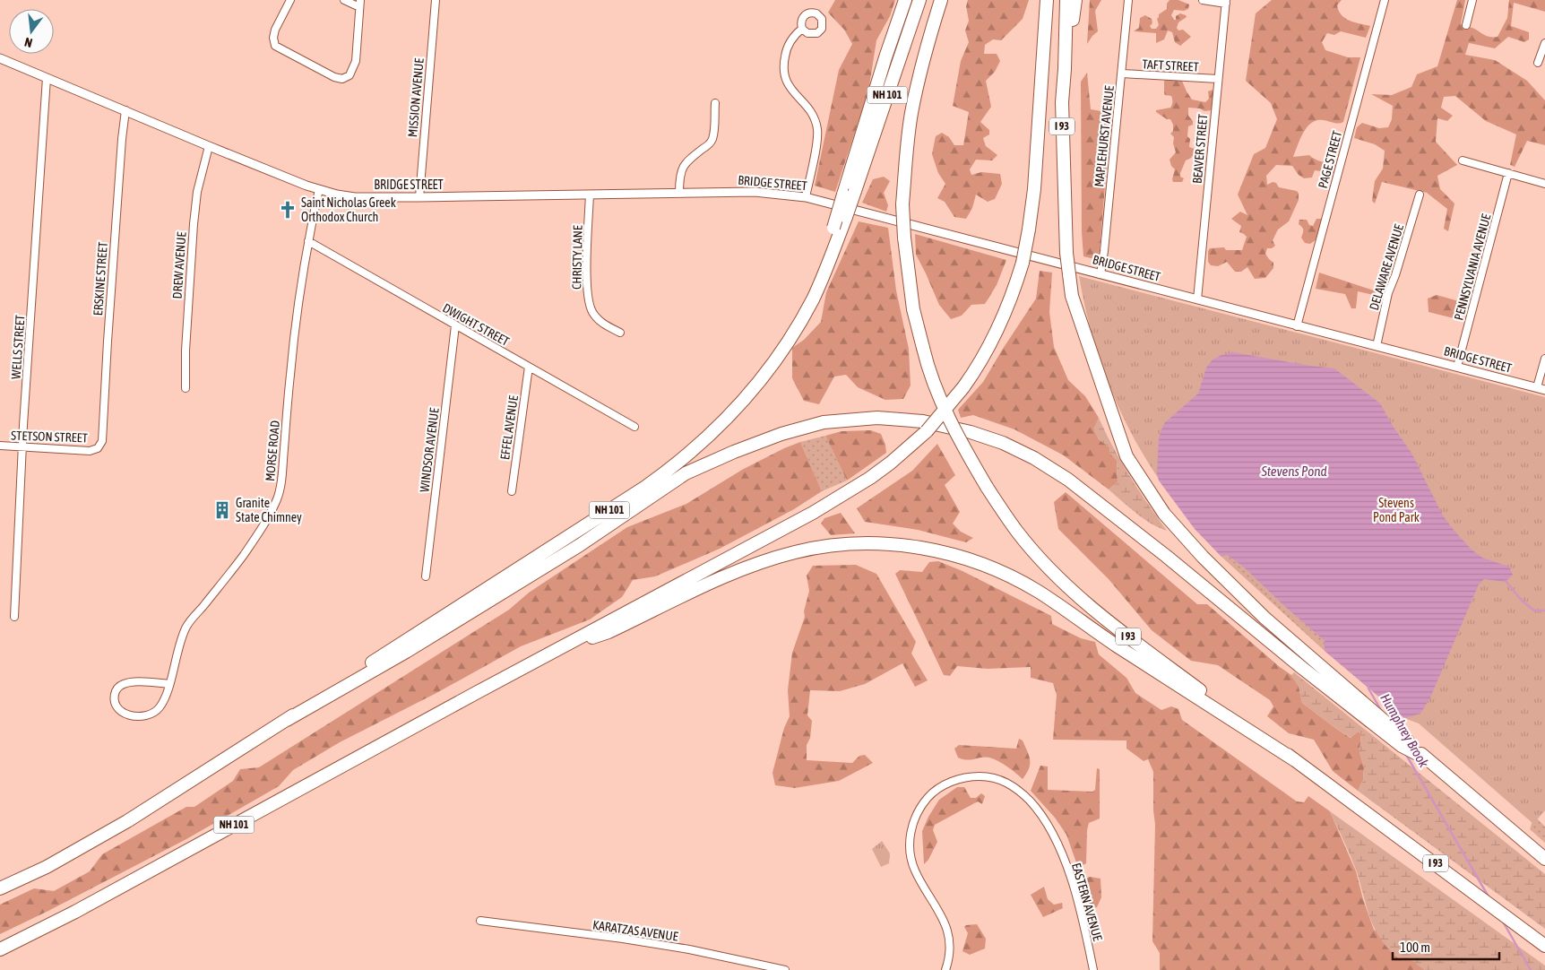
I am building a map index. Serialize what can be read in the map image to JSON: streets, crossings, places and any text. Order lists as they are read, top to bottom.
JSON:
{
  "streets": {
    "highway": ["NH 101", "I 93"],
    "street": [
      "TAFT STREET",
      "MISSION AVENUE",
      "MAPLEHURST AVENUE",
      "BEAVER STREET",
      "PAGE STREET",
      "BRIDGE STREET",
      "CHRISTY LANE",
      "DREW AVENUE",
      "DELAWARE AVENUE",
      "PENNSYLVANIA AVENUE",
      "ERSKINE STREET",
      "DWIGHT STREET",
      "WELLS STREET",
      "EFFEL AVENUE",
      "STETSON STREET",
      "WINDSOR AVENUE",
      "MORSE ROAD",
      "EASTERN AVENUE",
      "KARATZAS AVENUE"
    ]
  },
  "crossings": [
    ["TAFT STREET", "MAPLEHURST AVENUE"],
    ["TAFT STREET", "BEAVER STREET"],
    ["MISSION AVENUE", "BRIDGE STREET"],
    ["MAPLEHURST AVENUE", "BRIDGE STREET"],
    ["BEAVER STREET", "BRIDGE STREET"],
    ["PAGE STREET", "BRIDGE STREET"],
    ["BRIDGE STREET", "CHRISTY LANE"],
    ["BRIDGE STREET", "DREW AVENUE"],
    ["BRIDGE STREET", "DELAWARE AVENUE"],
    ["BRIDGE STREET", "PENNSYLVANIA AVENUE"],
    ["BRIDGE STREET", "ERSKINE STREET"],
    ["BRIDGE STREET", "WELLS STREET"],
    ["BRIDGE STREET", "MORSE ROAD"],
    ["ERSKINE STREET", "STETSON STREET"],
    ["DWIGHT STREET", "EFFEL AVENUE"],
    ["DWIGHT STREET", "WINDSOR AVENUE"],
    ["DWIGHT STREET", "MORSE ROAD"],
    ["WELLS STREET", "STETSON STREET"]
  ],
  "water": ["Stevens Pond", "Humphrey Brook"],
  "parks": ["Stevens Pond Park"],
  "places": {
    "church": ["Saint Nicholas Greek Orthodox Church"],
    "building": ["Granite State Chimney"]
  },
  "scale_bar": "100 m",
  "north": "bottom"
}
